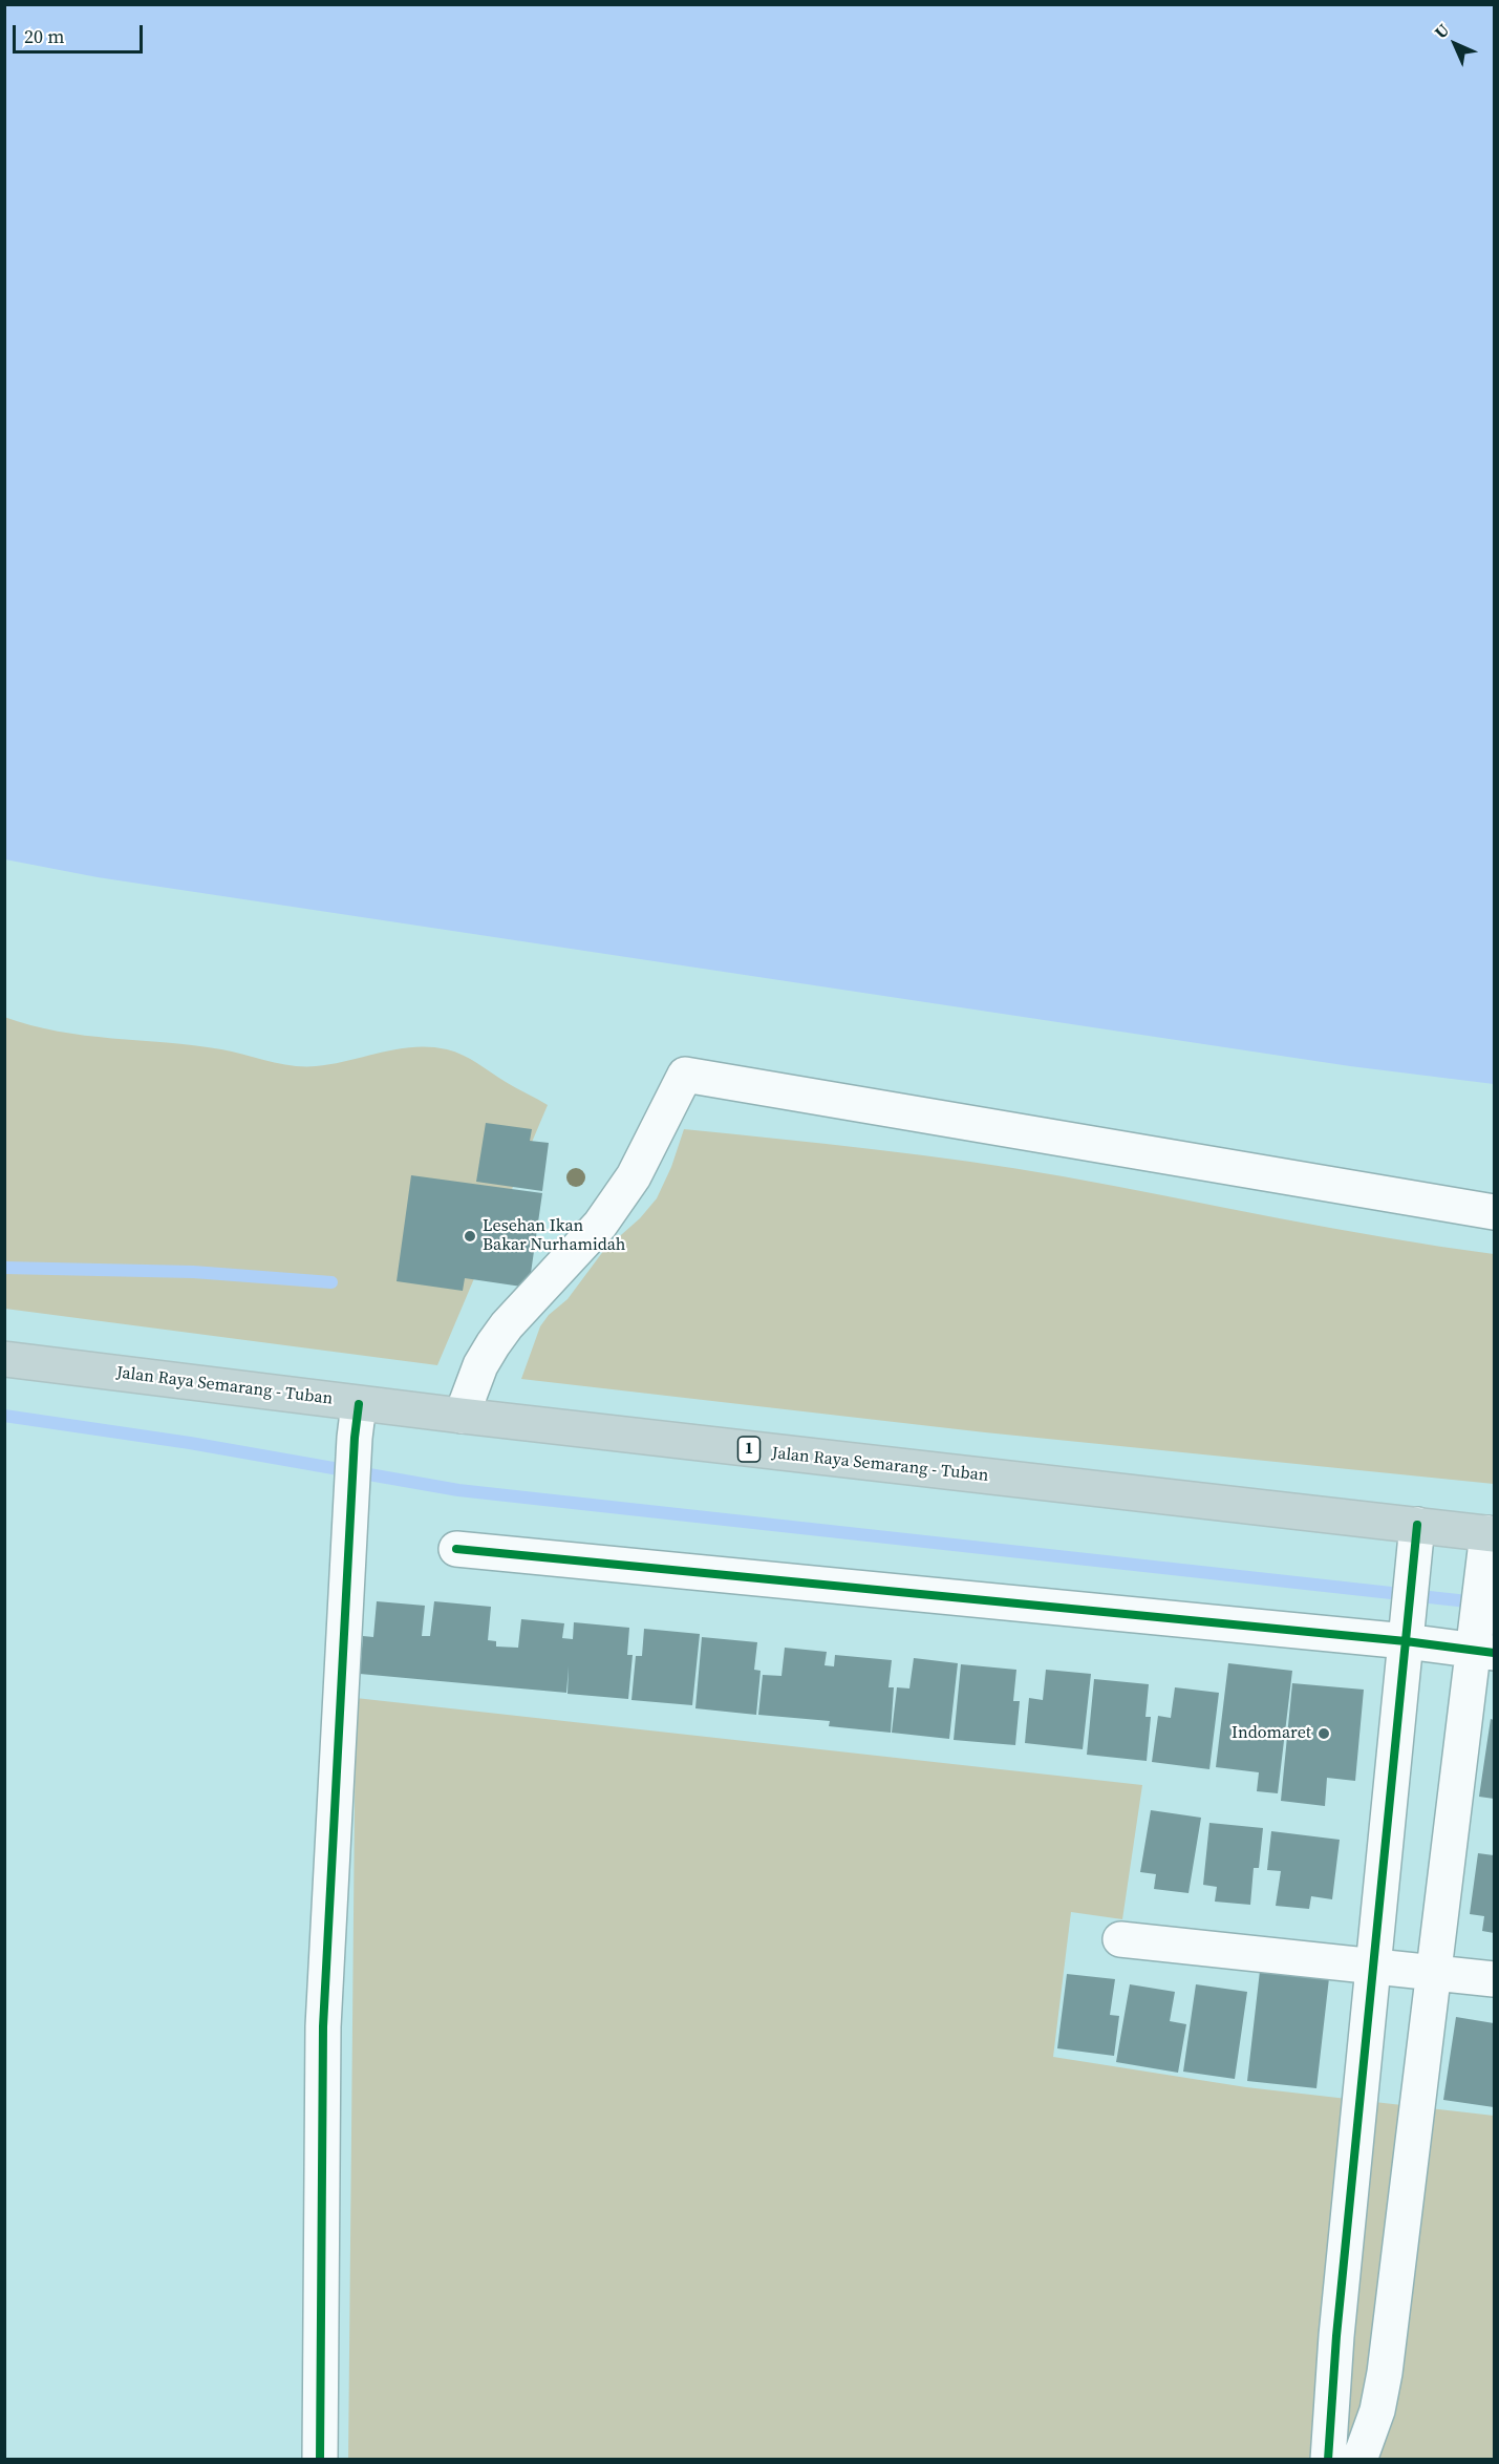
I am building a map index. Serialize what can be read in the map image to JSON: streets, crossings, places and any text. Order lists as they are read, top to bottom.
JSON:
{
  "streets": {
    "highway": ["Jalan Raya Semarang - Tuban", "1"]
  },
  "places": ["Lesehan Ikan Bakar Nurhamidah", "Indomaret"],
  "scale_bar": "20 m",
  "north": "top left"
}
